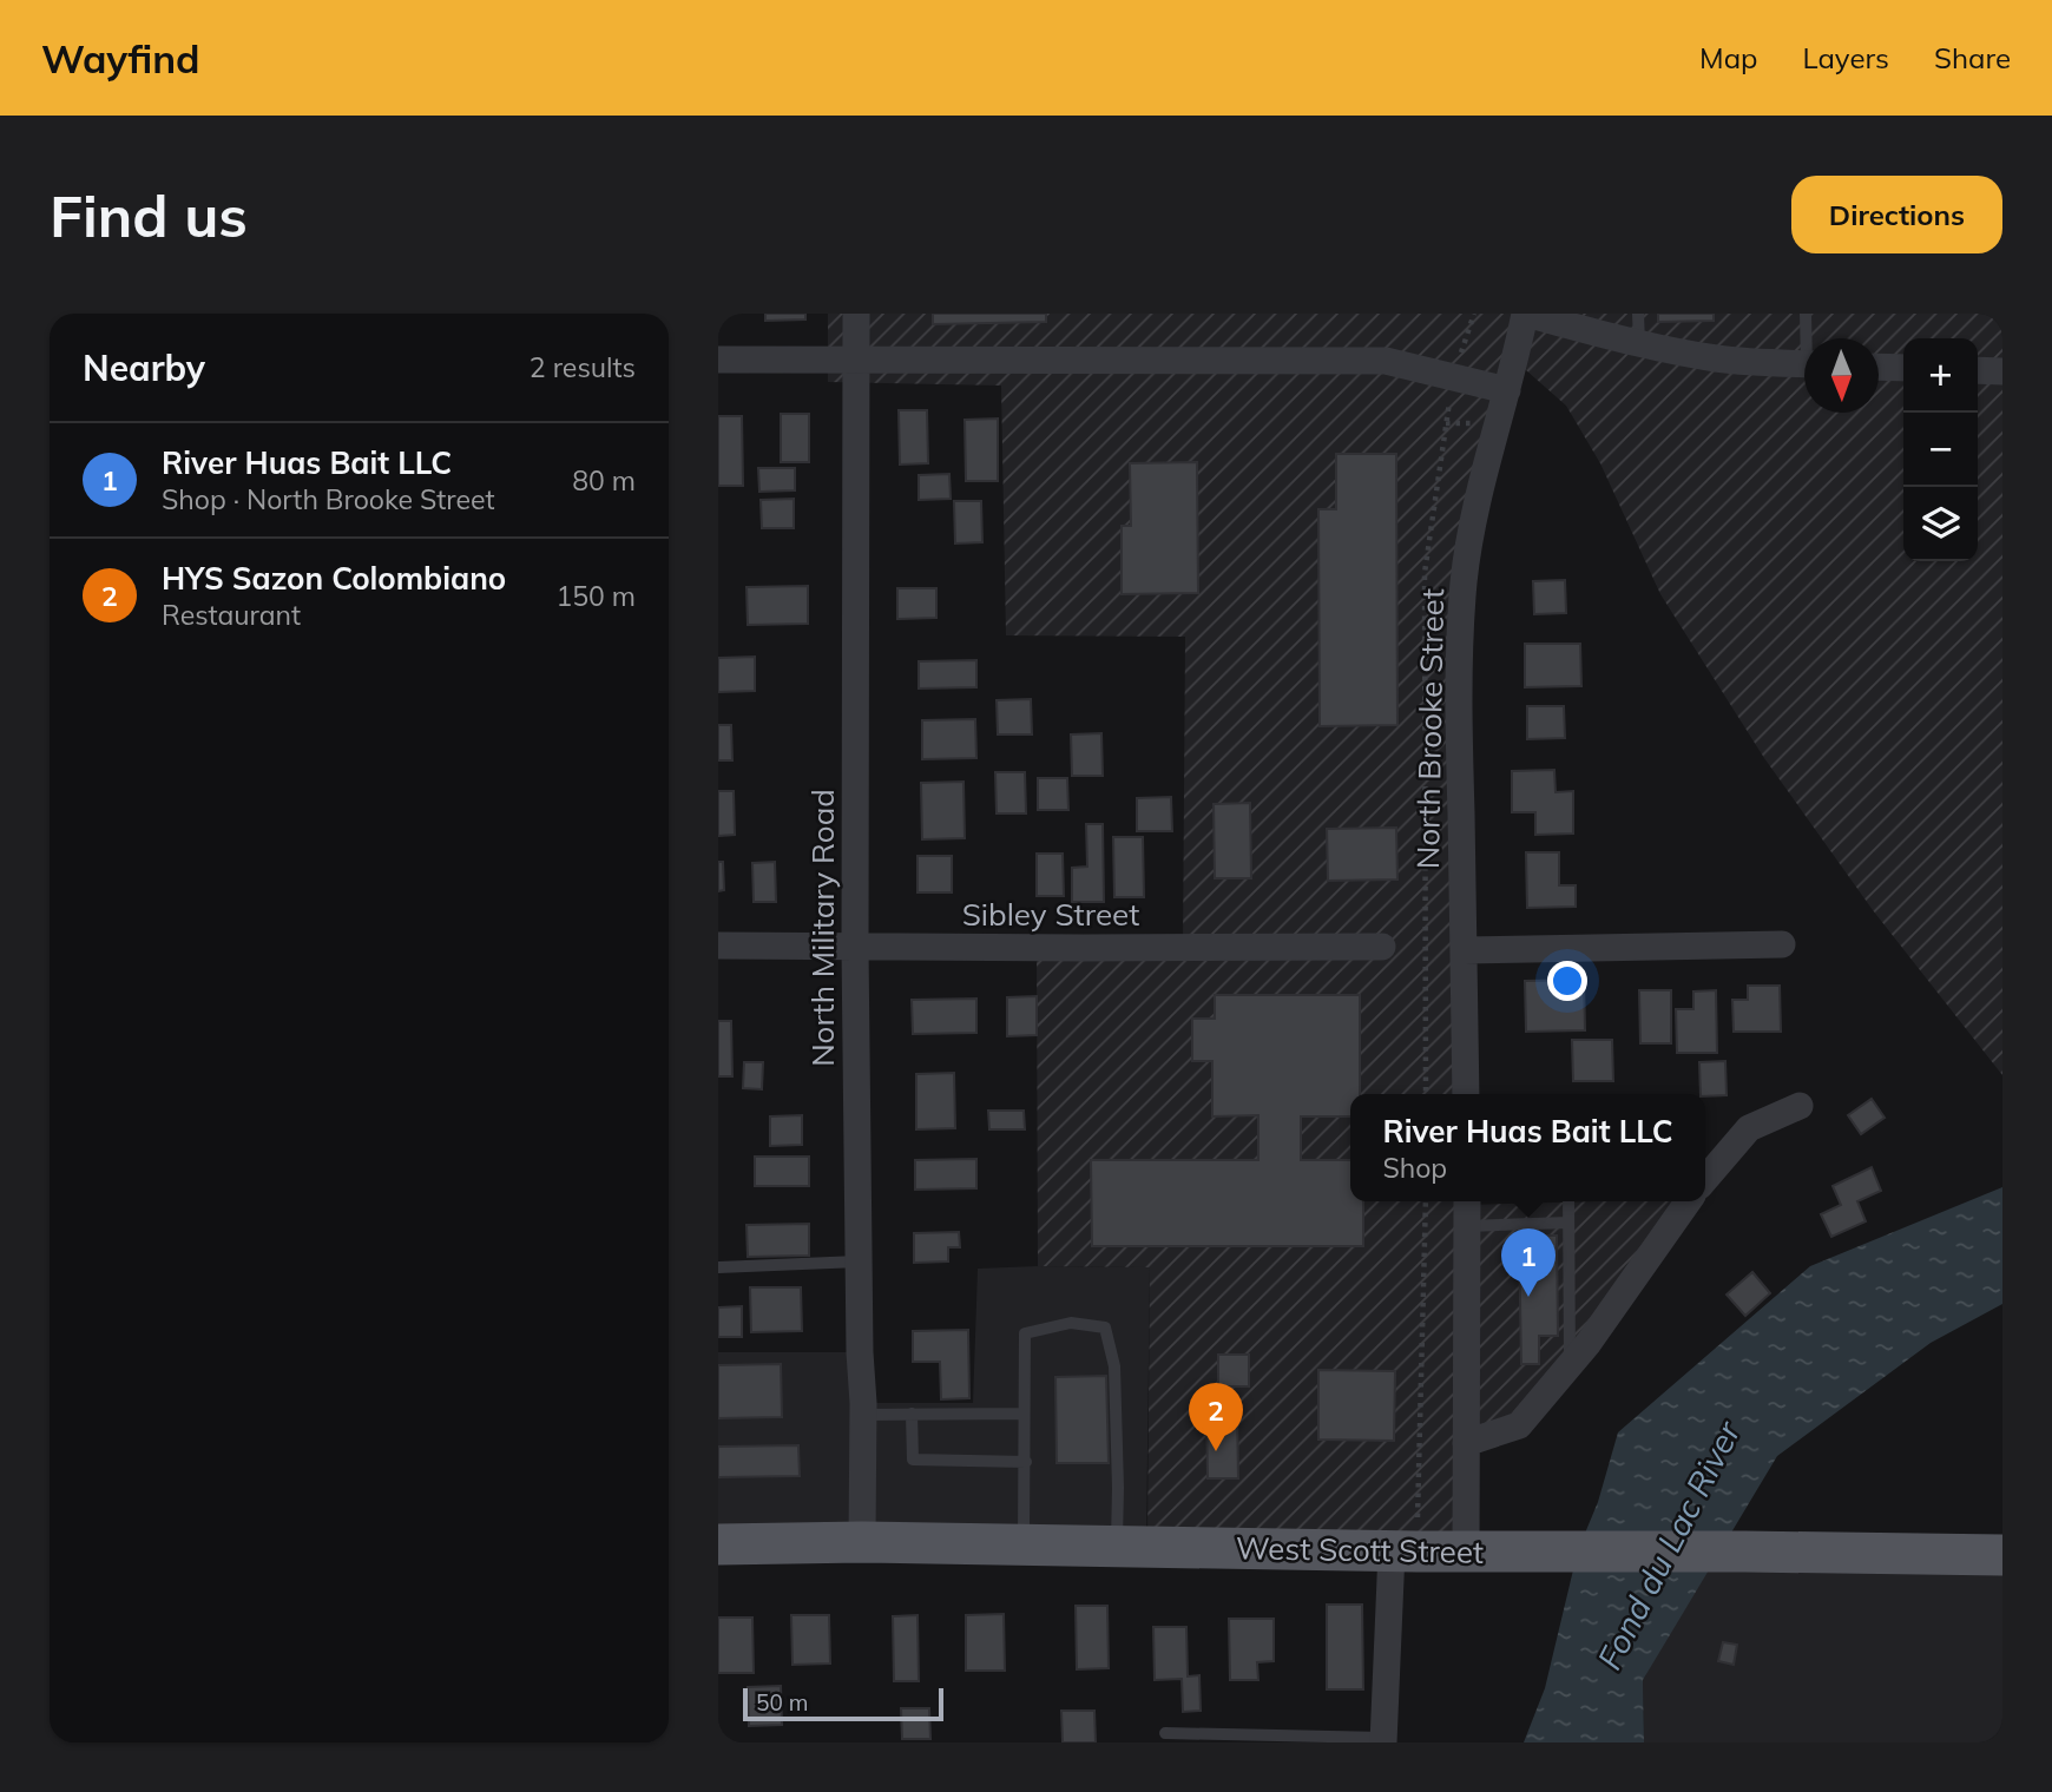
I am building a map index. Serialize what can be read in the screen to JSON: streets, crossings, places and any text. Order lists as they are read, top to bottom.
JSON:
{
  "streets": {
    "main road": ["West Scott Street"],
    "street": ["North Brooke Street", "Sibley Street", "North Military Road"]
  },
  "crossings": [
    ["Sibley Street", "North Military Road"],
    ["North Military Road", "West Scott Street"]
  ],
  "water": ["Fond du Lac River"],
  "scale_bar": "50 m",
  "north": "bottom",
  "page": {
    "header": "Wayfind",
    "nav": ["Map", "Layers", "Share"],
    "buttons": "Directions",
    "title": "Find us",
    "heading": ["Nearby", "2 results"],
    "map_buttons": ["+", "−"],
    "list": [
      {
        "mark": "1",
        "name": "River Huas Bait LLC",
        "note": "Shop · North Brooke Street",
        "value": "80 m"
      },
      {
        "mark": "2",
        "name": "HYS Sazon Colombiano",
        "note": "Restaurant",
        "value": "150 m"
      }
    ],
    "popup": ["River Huas Bait LLC", "Shop"],
    "pins": ["1", "2"],
    "scale": "50 m"
  }
}
